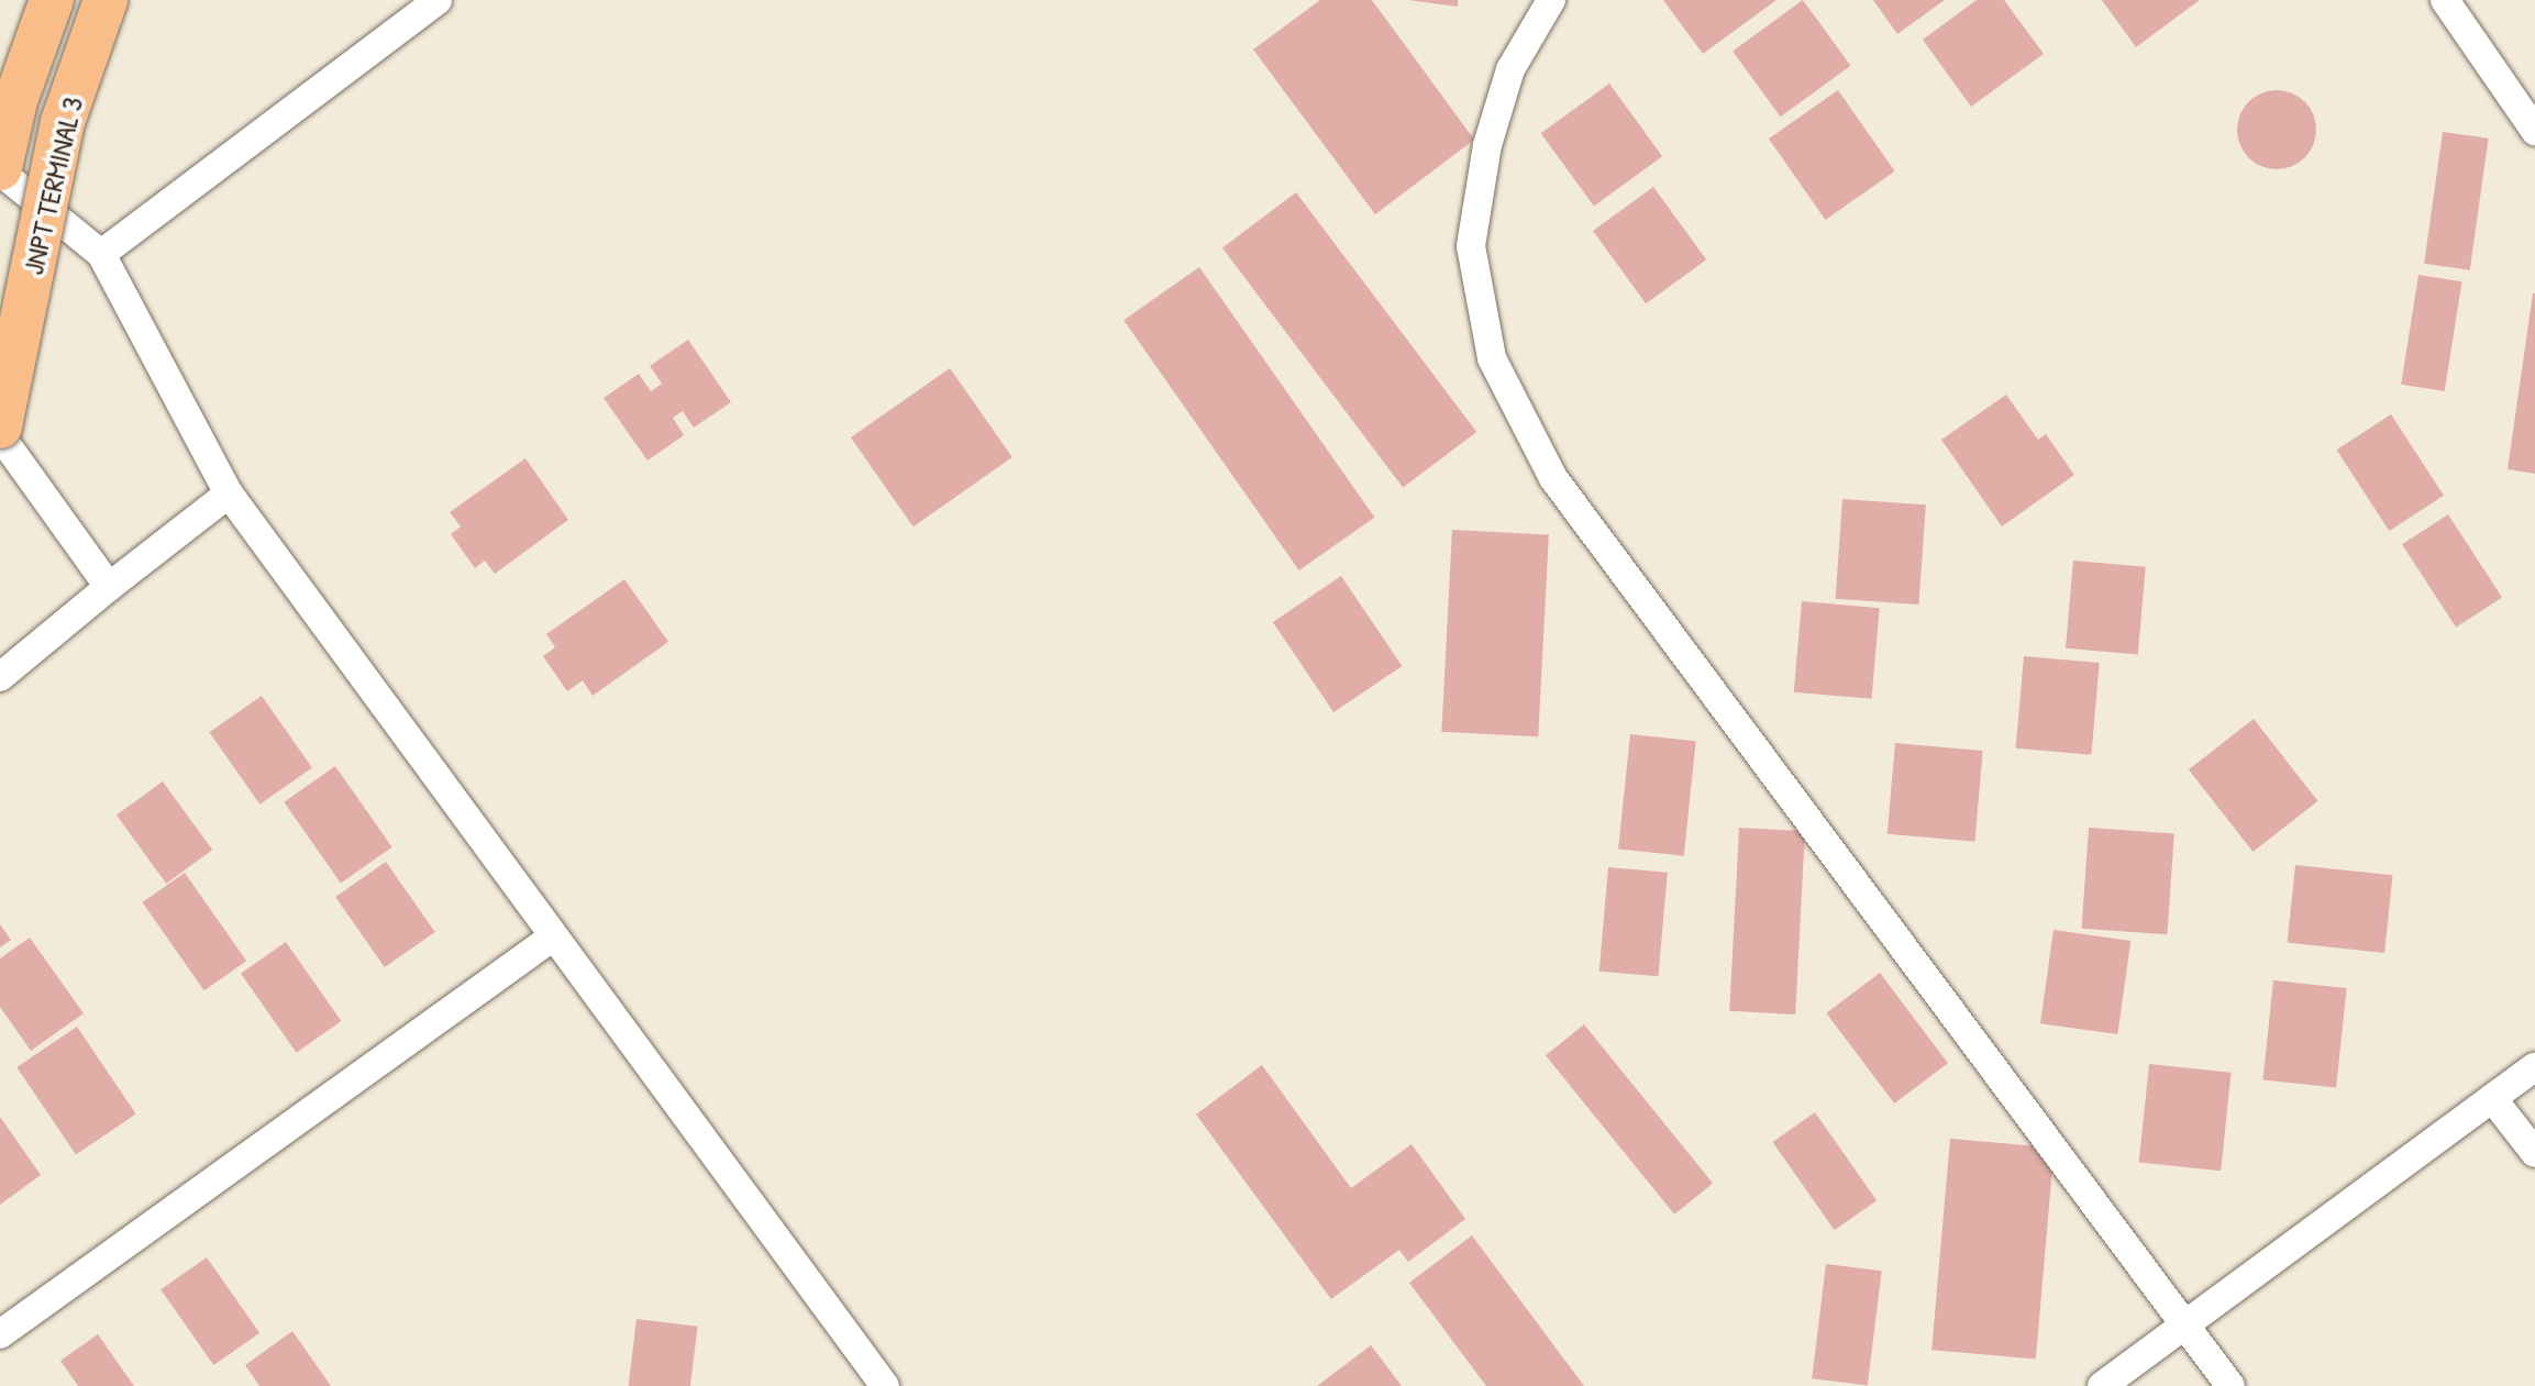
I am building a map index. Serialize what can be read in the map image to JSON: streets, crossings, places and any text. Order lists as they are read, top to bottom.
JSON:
{
  "streets": {
    "main road": ["JNPT TERMINAL 3"]
  }
}
